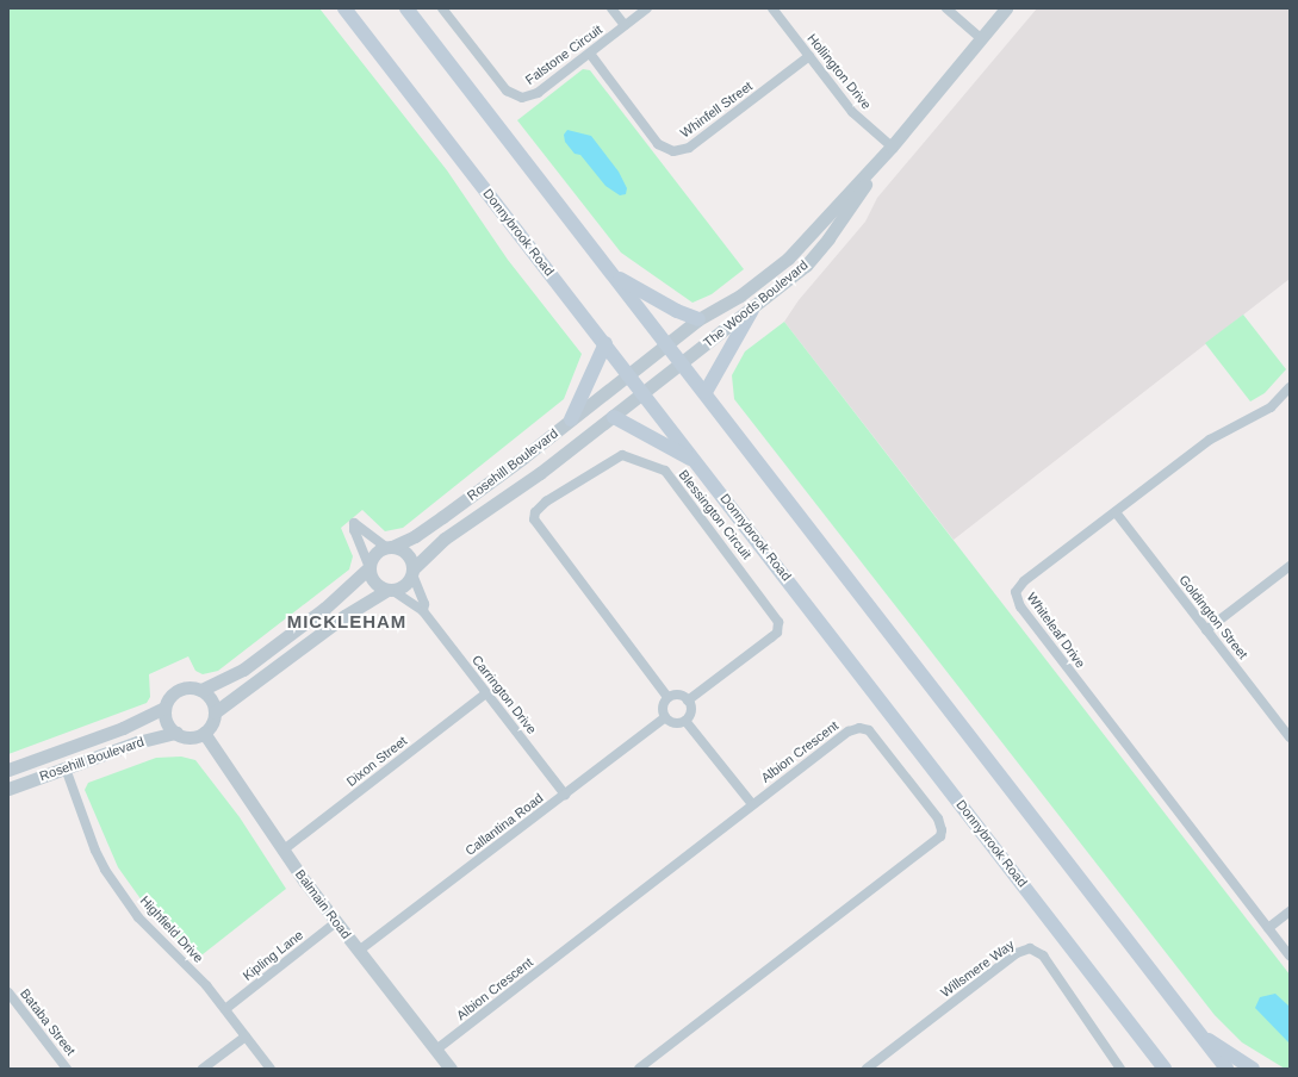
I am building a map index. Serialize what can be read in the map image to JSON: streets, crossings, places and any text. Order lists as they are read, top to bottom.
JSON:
{
  "streets": {
    "main road": ["Donnybrook Road"],
    "street": [
      "Falstone Circuit",
      "Hollington Drive",
      "Whinfell Street",
      "The Woods Boulevard",
      "Rosehill Boulevard",
      "Blessington Circuit",
      "Goldington Street",
      "Whiteleaf Drive",
      "Carrington Drive",
      "Albion Crescent",
      "Dixon Street",
      "Callantina Road",
      "Balmain Road",
      "Highfield Drive",
      "Kipling Lane",
      "Willsmere Way",
      "Bataba Street"
    ]
  },
  "crossings": [
    ["Falstone Circuit", "Whinfell Street"],
    ["Hollington Drive", "Whinfell Street"],
    ["Hollington Drive", "The Woods Boulevard"],
    ["Donnybrook Road", "The Woods Boulevard"],
    ["Donnybrook Road", "Rosehill Boulevard"],
    ["The Woods Boulevard", "Rosehill Boulevard"],
    ["Rosehill Boulevard", "Carrington Drive"],
    ["Rosehill Boulevard", "Balmain Road"],
    ["Rosehill Boulevard", "Highfield Drive"],
    ["Blessington Circuit", "Callantina Road"],
    ["Goldington Street", "Whiteleaf Drive"],
    ["Carrington Drive", "Dixon Street"],
    ["Carrington Drive", "Callantina Road"],
    ["Albion Crescent", "Balmain Road"],
    ["Dixon Street", "Balmain Road"],
    ["Callantina Road", "Balmain Road"],
    ["Balmain Road", "Kipling Lane"],
    ["Highfield Drive", "Kipling Lane"]
  ],
  "districts": ["MICKLEHAM"]
}
